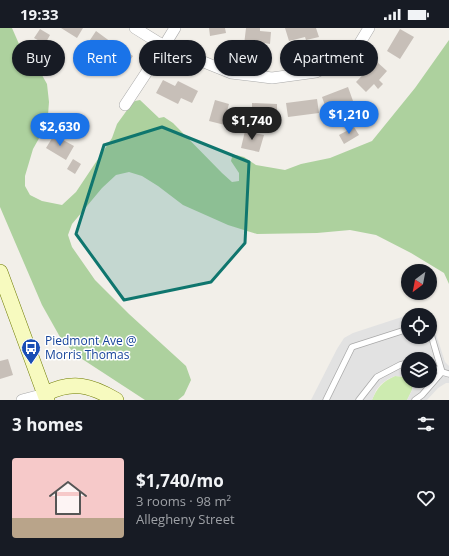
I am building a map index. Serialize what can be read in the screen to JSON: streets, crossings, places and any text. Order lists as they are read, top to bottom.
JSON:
{
  "places": {
    "bus stop": ["Piedmont Ave @ Morris Thomas"]
  },
  "north": "bottom left",
  "page": {
    "status": "19:33",
    "chip": [
      "Buy",
      "Rent",
      "Filters",
      "New",
      "Apartment"
    ],
    "price": ["$1,210", "$1,740", "$2,630"],
    "heading": "3 homes",
    "list": [
      {
        "name": "$1,740/mo",
        "note": "3 rooms · 98 m² · Allegheny Street"
      }
    ]
  }
}
